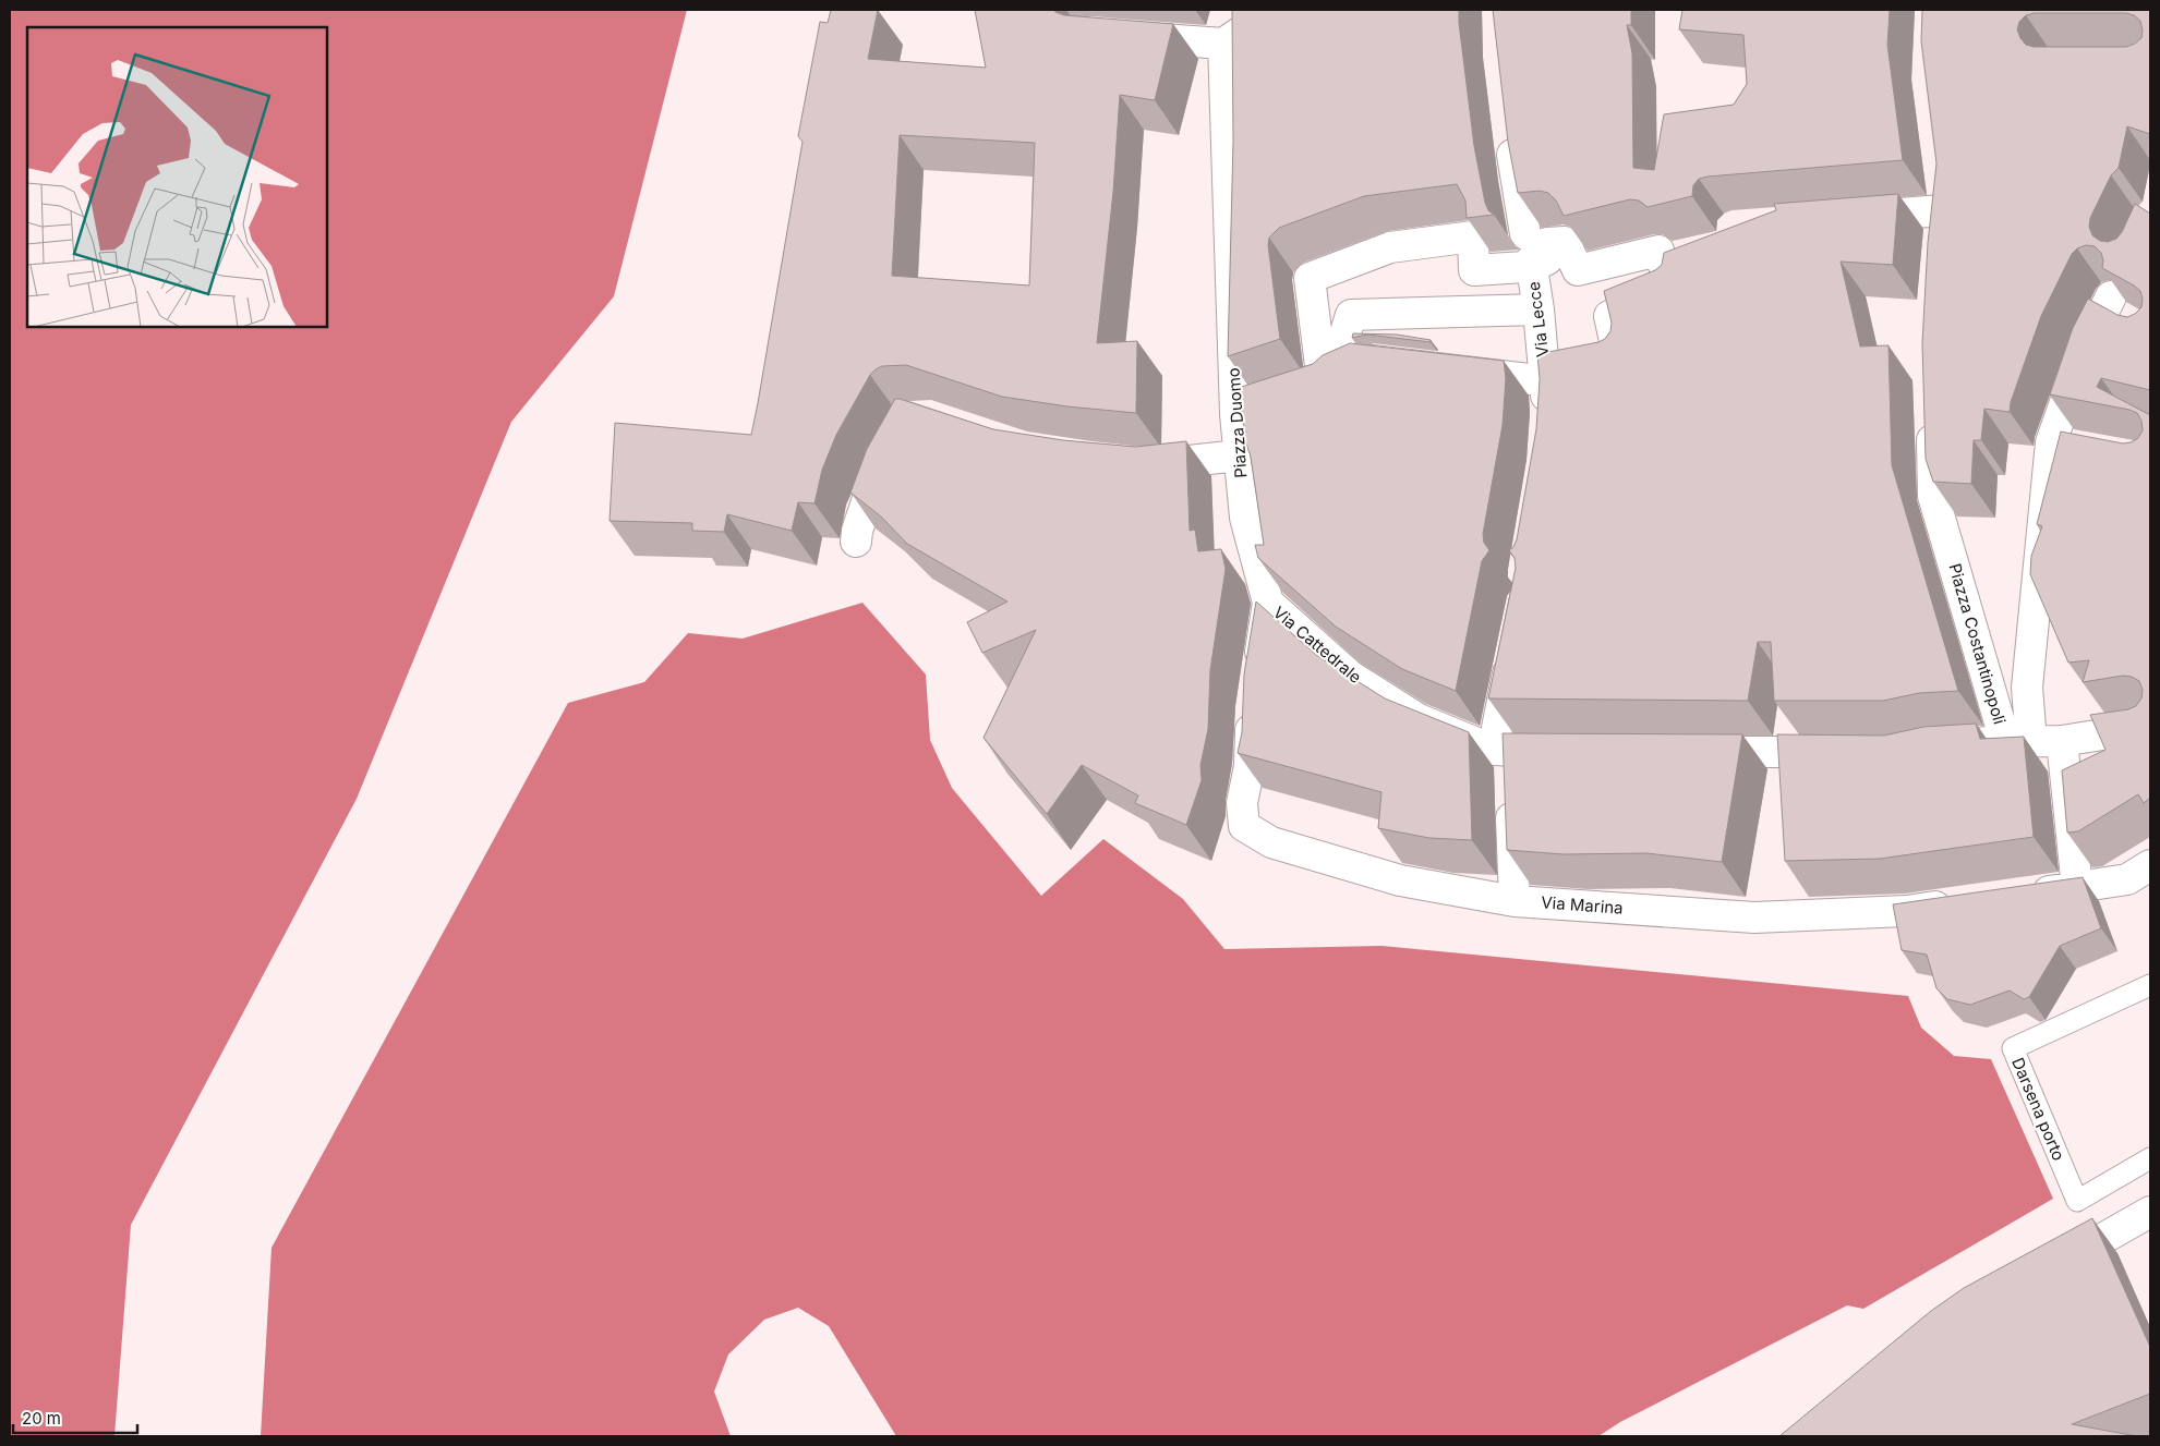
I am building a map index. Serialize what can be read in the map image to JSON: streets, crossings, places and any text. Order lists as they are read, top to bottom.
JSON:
{
  "streets": {
    "street": [
      "Via Lecce",
      "Piazza Duomo",
      "Piazza Costantinopoli",
      "Via Cattedrale",
      "Via Marina"
    ],
    "lane": ["Darsena porto"]
  },
  "crossings": [
    ["Piazza Duomo", "Via Cattedrale"]
  ],
  "scale_bar": "20 m"
}
